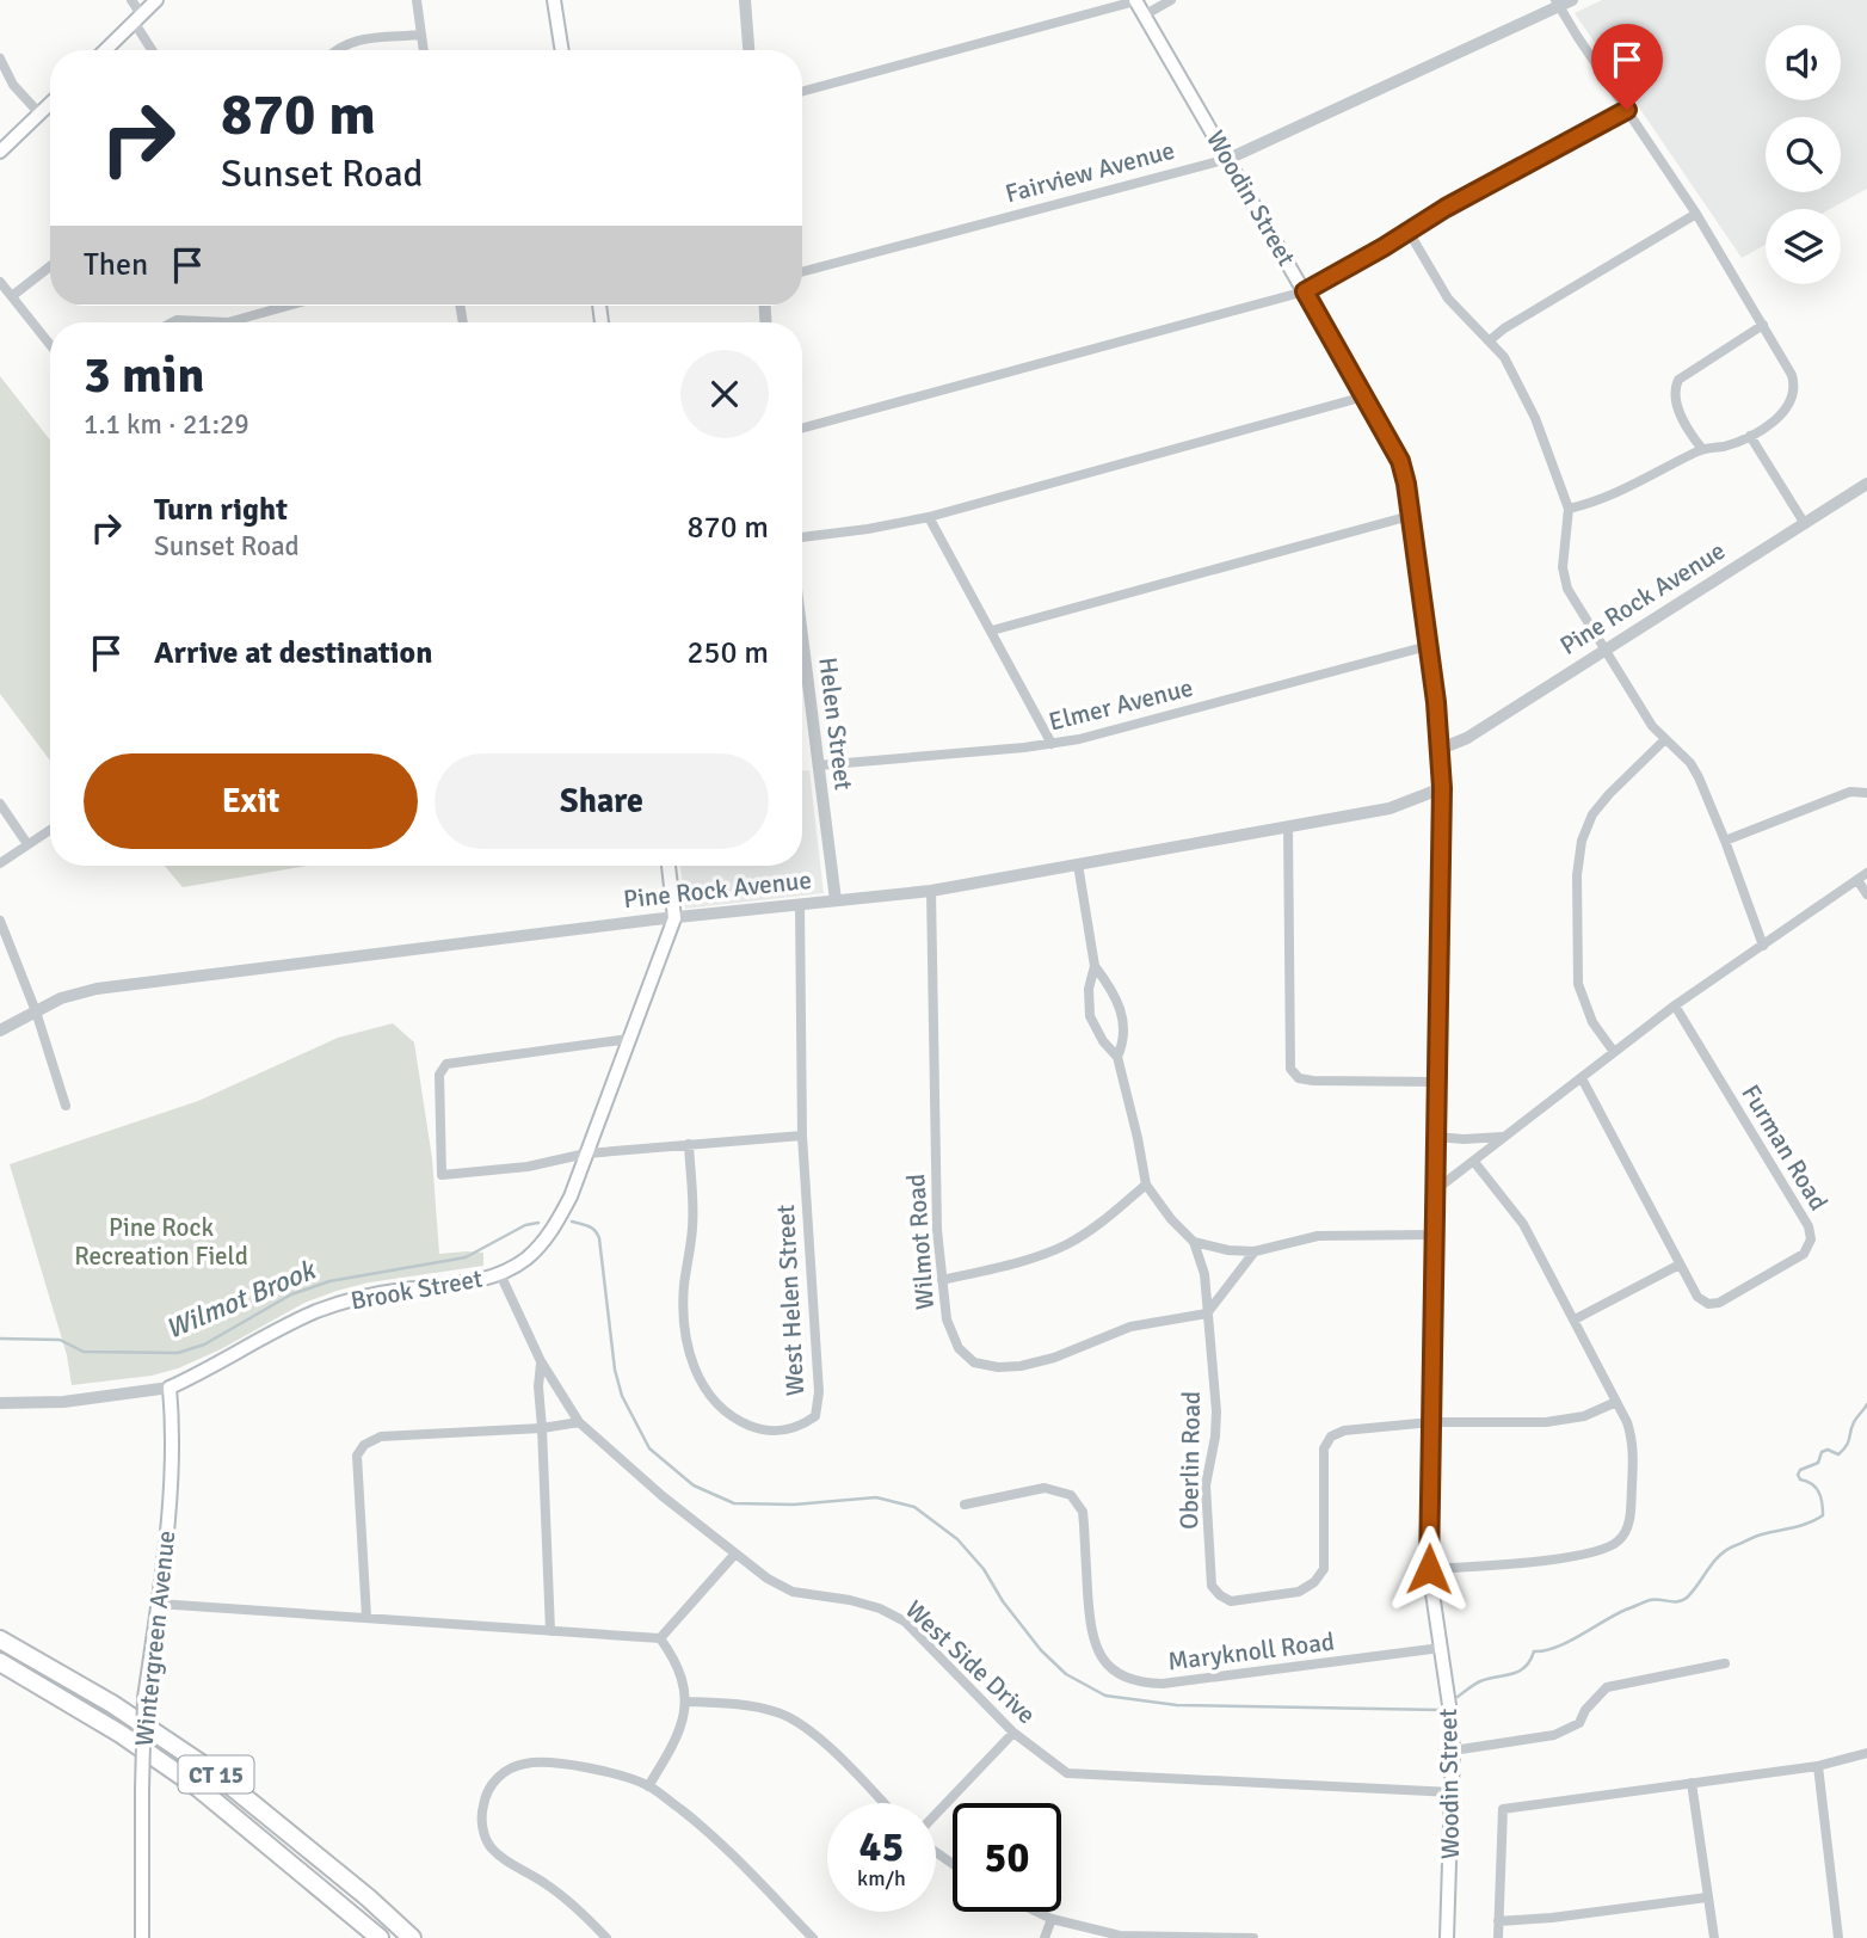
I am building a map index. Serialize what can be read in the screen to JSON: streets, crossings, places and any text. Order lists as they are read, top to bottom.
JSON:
{
  "streets": {
    "highway": ["CT 15"],
    "main road": ["Woodin Street", "Brook Street", "Wintergreen Avenue"],
    "street": [
      "Fairview Avenue",
      "Pine Rock Avenue",
      "Elmer Avenue",
      "Helen Street",
      "Furman Road",
      "Wilmot Road",
      "West Helen Street",
      "Oberlin Road",
      "Maryknoll Road",
      "West Side Drive"
    ]
  },
  "crossings": [
    ["Fairview Avenue", "Woodin Street"],
    ["Woodin Street", "Pine Rock Avenue"],
    ["Woodin Street", "Elmer Avenue"],
    ["Woodin Street", "Oberlin Road"],
    ["Woodin Street", "Maryknoll Road"],
    ["Woodin Street", "West Side Drive"],
    ["Pine Rock Avenue", "Helen Street"],
    ["Pine Rock Avenue", "Wilmot Road"],
    ["Pine Rock Avenue", "Brook Street"],
    ["Pine Rock Avenue", "West Helen Street"],
    ["Pine Rock Avenue", "Oberlin Road"],
    ["Elmer Avenue", "Helen Street"],
    ["Wilmot Road", "Oberlin Road"],
    ["Brook Street", "Wintergreen Avenue"],
    ["Brook Street", "West Side Drive"]
  ],
  "water": ["Wilmot Brook"],
  "parks": ["Pine Rock Recreation Field"],
  "page": {
    "turn": ["870 m", "Sunset Road"],
    "then": "Then",
    "heading": ["3 min", "1.1 km · 21:29"],
    "list": [
      {
        "name": "Turn right",
        "note": "Sunset Road",
        "value": "870 m"
      },
      {
        "name": "Arrive at destination",
        "value": "250 m"
      }
    ],
    "buttons": ["Exit", "Share"],
    "speed": "45 km/h",
    "limit": "50"
  }
}
